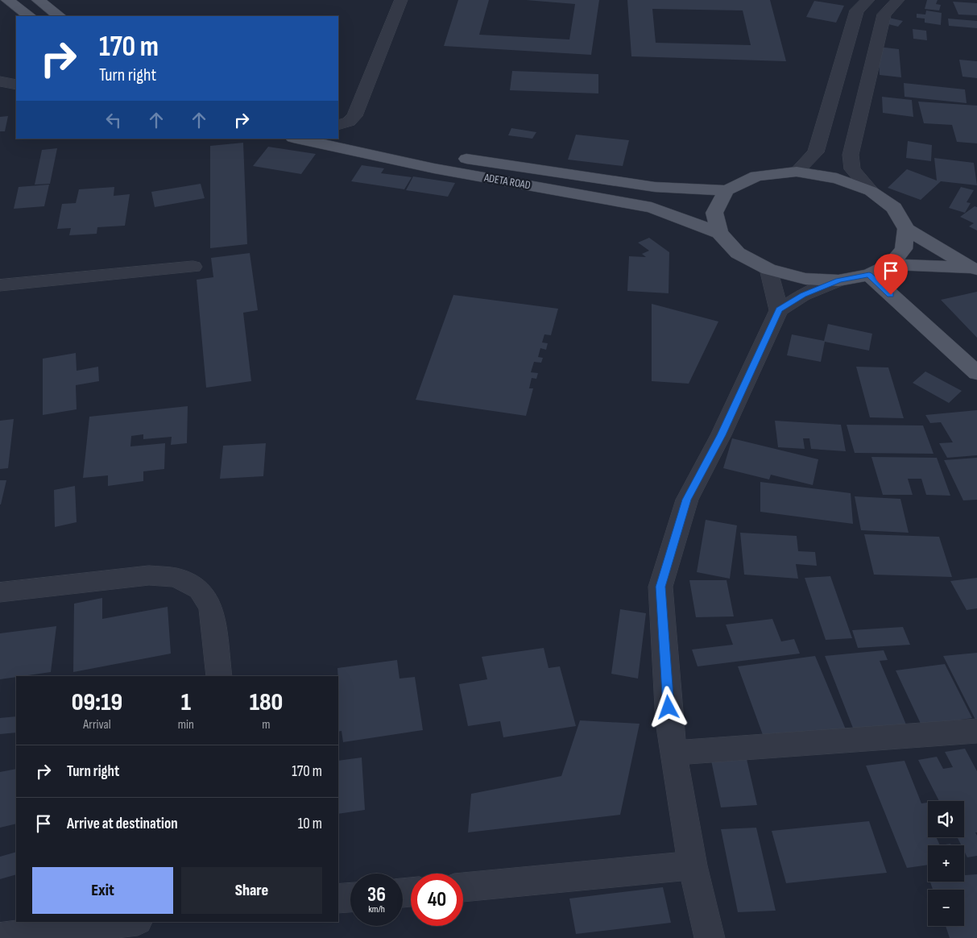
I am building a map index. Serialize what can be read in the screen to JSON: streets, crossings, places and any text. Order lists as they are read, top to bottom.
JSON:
{
  "streets": {
    "main road": ["ADETA ROAD"]
  },
  "page": {
    "turn": ["170 m", "Turn right"],
    "eta": [
      "09:19",
      "Arrival",
      "1",
      "min",
      "180",
      "m"
    ],
    "list": [
      {
        "name": "Turn right",
        "value": "170 m"
      },
      {
        "name": "Arrive at destination",
        "value": "10 m"
      }
    ],
    "map_buttons": ["+", "−"],
    "buttons": ["Exit", "Share"],
    "speed": "36 km/h",
    "limit": "40"
  }
}
